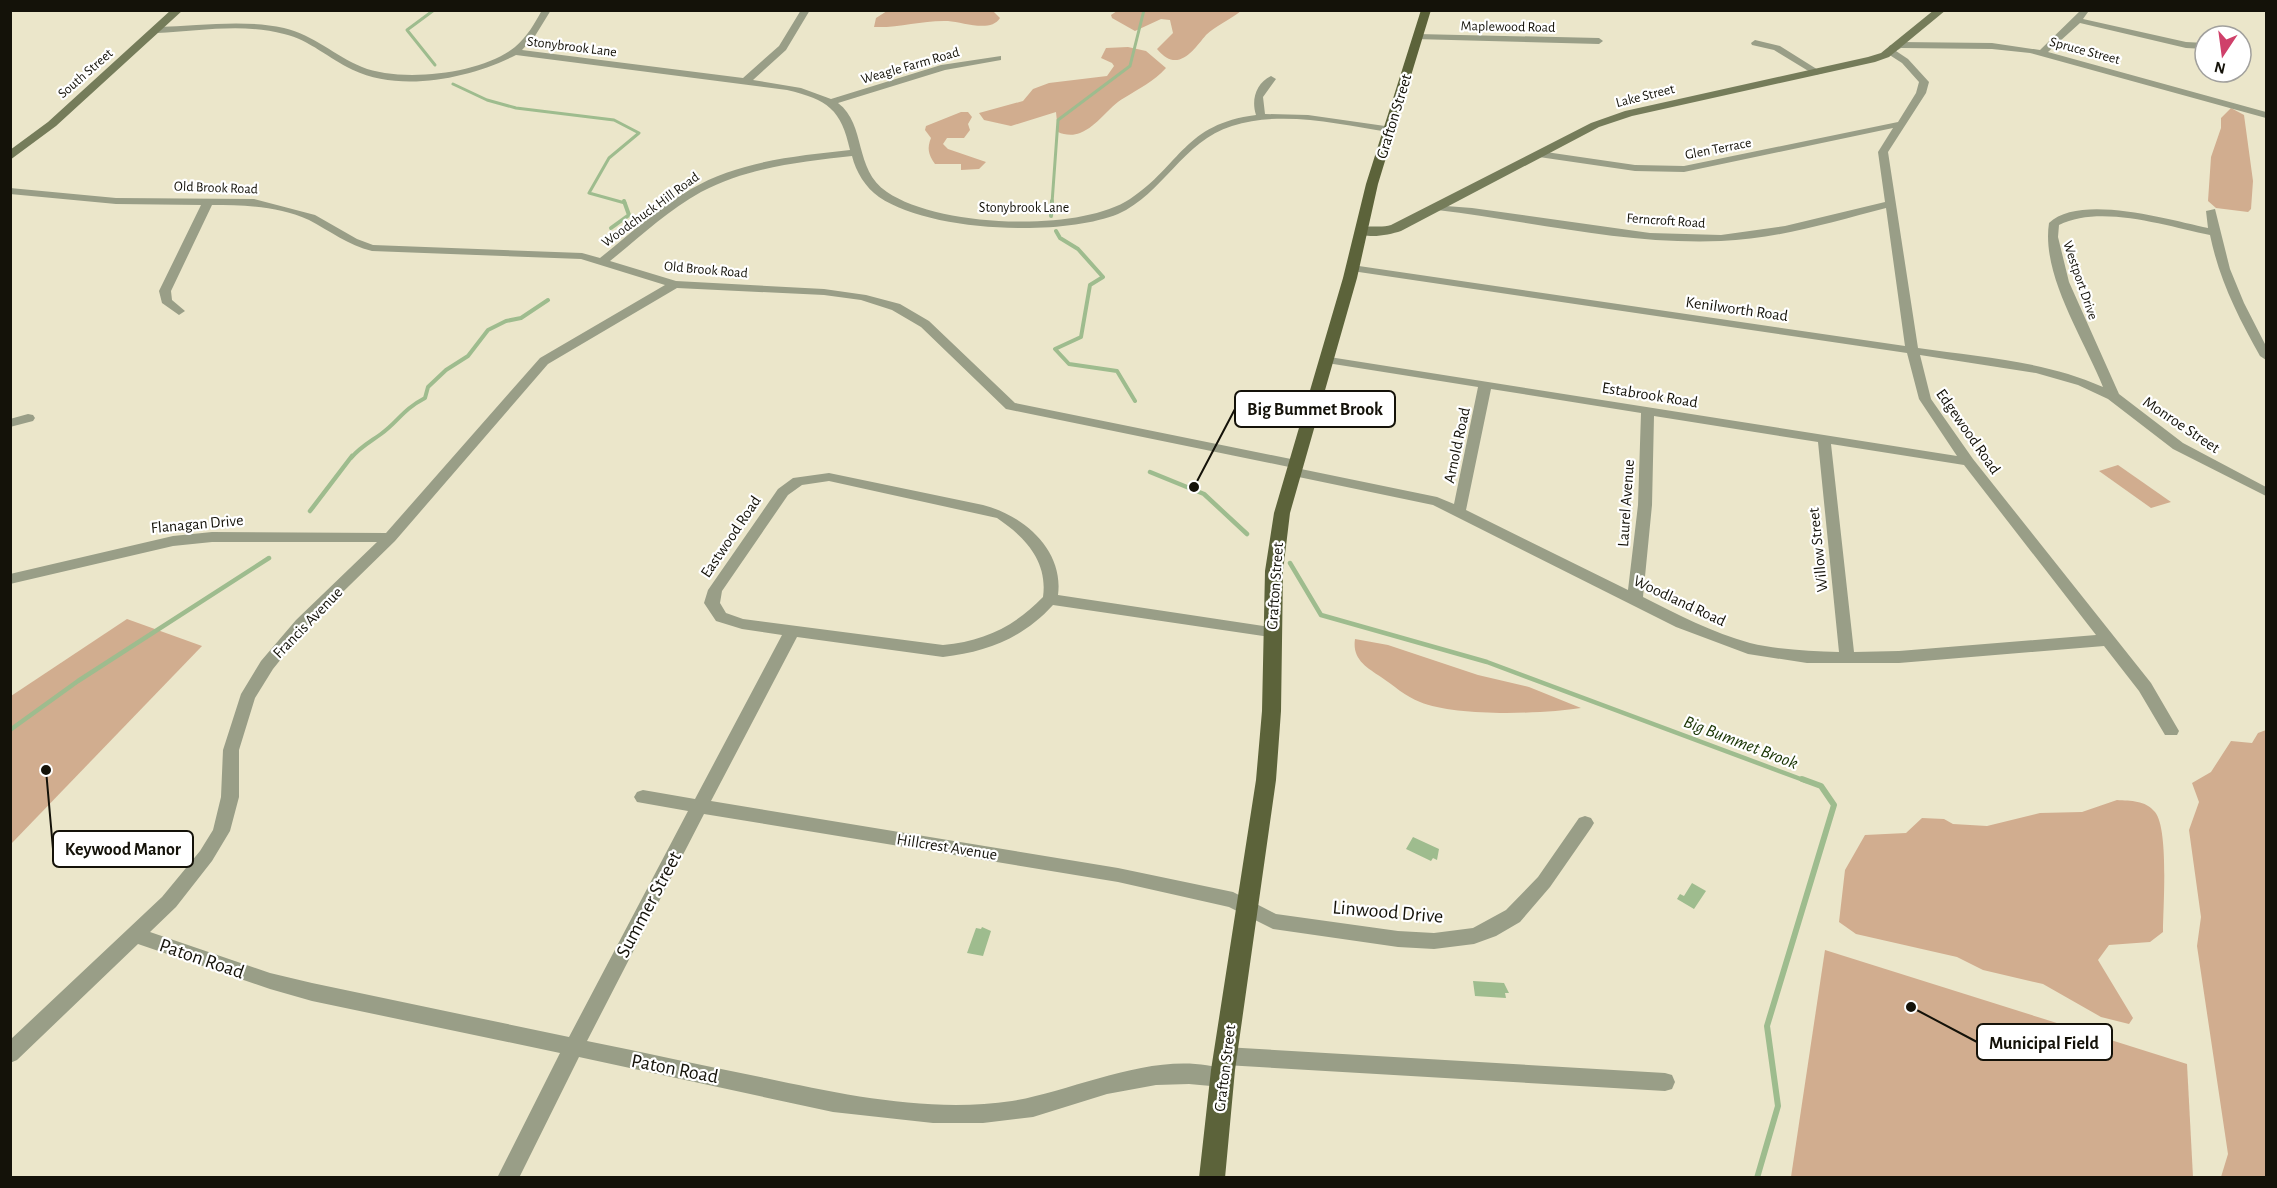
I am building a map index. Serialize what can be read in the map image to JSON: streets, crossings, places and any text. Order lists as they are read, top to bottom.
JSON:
{
  "streets": {
    "main road": ["Grafton Street"],
    "street": [
      "Maplewood Road",
      "Stonybrook Lane",
      "Spruce Street",
      "Weagle Farm Road",
      "South Street",
      "Lake Street",
      "Glen Terrace",
      "Old Brook Road",
      "Woodchuck Hill Road",
      "Ferncroft Road",
      "Westport Drive",
      "Kenilworth Road",
      "Estabrook Road",
      "Monroe Street",
      "Edgewood Road",
      "Arnold Road",
      "Laurel Avenue",
      "Flanagan Drive",
      "Eastwood Road",
      "Willow Street",
      "Woodland Road",
      "Francis Avenue",
      "Hillcrest Avenue",
      "Summer Street",
      "Linwood Drive",
      "Paton Road"
    ]
  },
  "crossings": [
    ["Maplewood Road", "Grafton Street"],
    ["Stonybrook Lane", "Weagle Farm Road"],
    ["Stonybrook Lane", "Grafton Street"],
    ["Stonybrook Lane", "Woodchuck Hill Road"],
    ["Spruce Street", "Lake Street"],
    ["Spruce Street", "Edgewood Road"],
    ["Lake Street", "Grafton Street"],
    ["Lake Street", "Glen Terrace"],
    ["Lake Street", "Ferncroft Road"],
    ["Lake Street", "Edgewood Road"],
    ["Grafton Street", "Old Brook Road"],
    ["Grafton Street", "Kenilworth Road"],
    ["Grafton Street", "Estabrook Road"],
    ["Grafton Street", "Woodland Road"],
    ["Grafton Street", "Hillcrest Avenue"],
    ["Grafton Street", "Linwood Drive"],
    ["Grafton Street", "Paton Road"],
    ["Glen Terrace", "Edgewood Road"],
    ["Old Brook Road", "Woodchuck Hill Road"],
    ["Old Brook Road", "Woodland Road"],
    ["Old Brook Road", "Francis Avenue"],
    ["Ferncroft Road", "Edgewood Road"],
    ["Westport Drive", "Kenilworth Road"],
    ["Westport Drive", "Monroe Street"],
    ["Kenilworth Road", "Monroe Street"],
    ["Kenilworth Road", "Edgewood Road"],
    ["Estabrook Road", "Edgewood Road"],
    ["Estabrook Road", "Arnold Road"],
    ["Estabrook Road", "Laurel Avenue"],
    ["Estabrook Road", "Willow Street"],
    ["Edgewood Road", "Woodland Road"],
    ["Arnold Road", "Woodland Road"],
    ["Laurel Avenue", "Woodland Road"],
    ["Flanagan Drive", "Francis Avenue"],
    ["Eastwood Road", "Summer Street"],
    ["Willow Street", "Woodland Road"],
    ["Francis Avenue", "Paton Road"],
    ["Hillcrest Avenue", "Summer Street"],
    ["Hillcrest Avenue", "Linwood Drive"],
    ["Summer Street", "Paton Road"]
  ],
  "water": ["Big Bummet Brook"],
  "places": ["Big Bummet Brook", "Keywood Manor", "Municipal Field"],
  "north": "bottom"
}
